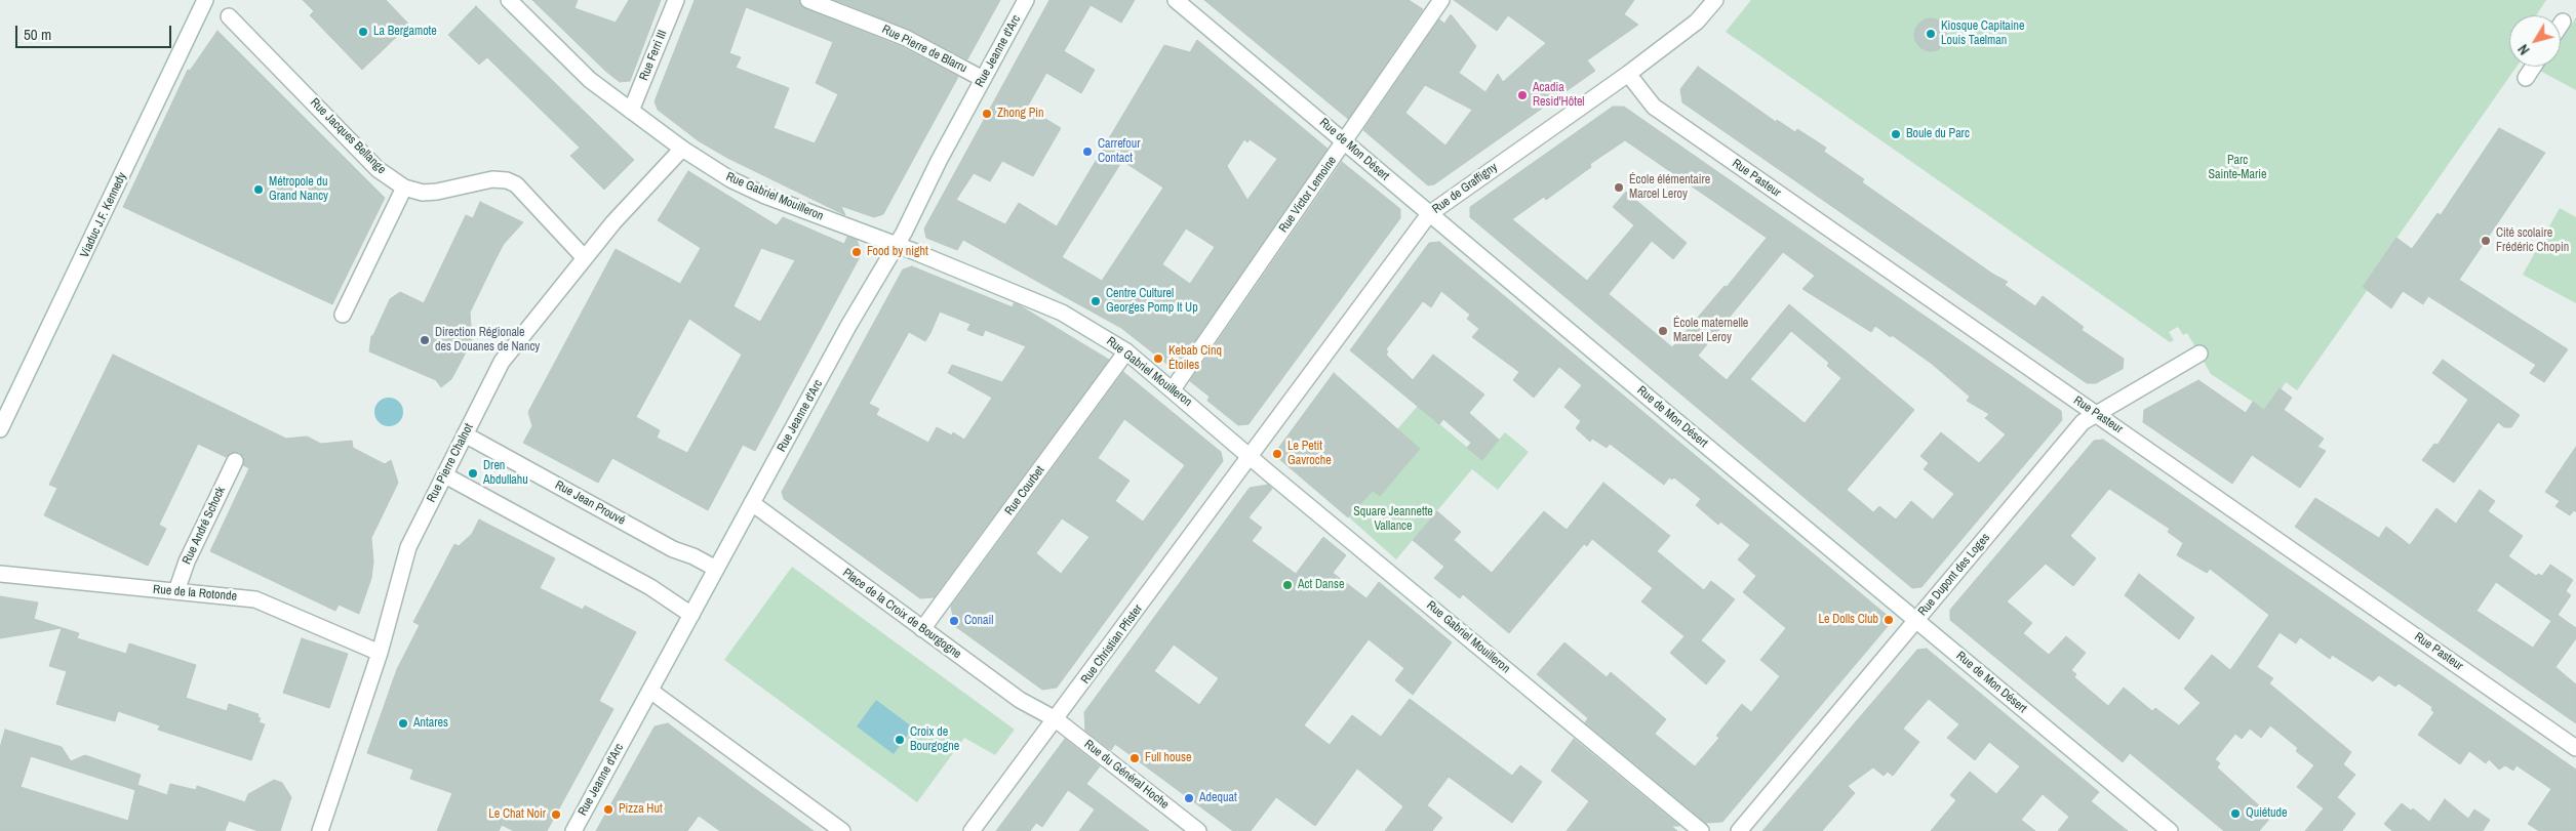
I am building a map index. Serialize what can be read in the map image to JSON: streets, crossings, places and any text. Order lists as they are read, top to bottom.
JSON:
{
  "streets": {
    "street": [
      "Rue Pierre de Blarru",
      "Rue Jeanne d'Arc",
      "Rue Ferri III",
      "Rue Jacques Bellange",
      "Rue de Mon Désert",
      "Rue Pasteur",
      "Rue de Graffigny",
      "Rue Victor Lemoine",
      "Rue Gabriel Mouilleron",
      "Viaduc J.F. Kennedy",
      "Rue Pierre Chalnot",
      "Rue Courbet",
      "Rue Jean Prouvé",
      "Rue André Schock",
      "Rue Dupont des Loges",
      "Rue de la Rotonde",
      "Place de la Croix de Bourgogne",
      "Rue Christian Pfister",
      "Rue du Général Hoche"
    ]
  },
  "crossings": [
    ["Rue Pierre de Blarru", "Rue Jeanne d'Arc"],
    ["Rue Jeanne d'Arc", "Rue Gabriel Mouilleron"],
    ["Rue Jeanne d'Arc", "Rue Jean Prouvé"],
    ["Rue Jeanne d'Arc", "Place de la Croix de Bourgogne"],
    ["Rue Ferri III", "Rue Gabriel Mouilleron"],
    ["Rue Jacques Bellange", "Rue Pierre Chalnot"],
    ["Rue de Mon Désert", "Rue de Graffigny"],
    ["Rue de Mon Désert", "Rue Victor Lemoine"],
    ["Rue de Mon Désert", "Rue Dupont des Loges"],
    ["Rue Pasteur", "Rue de Graffigny"],
    ["Rue Pasteur", "Rue Dupont des Loges"],
    ["Rue de Graffigny", "Rue Gabriel Mouilleron"],
    ["Rue de Graffigny", "Rue Christian Pfister"],
    ["Rue Victor Lemoine", "Rue Gabriel Mouilleron"],
    ["Rue Gabriel Mouilleron", "Rue Pierre Chalnot"],
    ["Rue Gabriel Mouilleron", "Rue Courbet"],
    ["Rue Gabriel Mouilleron", "Rue Christian Pfister"],
    ["Rue Pierre Chalnot", "Rue Jean Prouvé"],
    ["Rue Pierre Chalnot", "Rue de la Rotonde"],
    ["Rue Courbet", "Place de la Croix de Bourgogne"],
    ["Rue André Schock", "Rue de la Rotonde"],
    ["Place de la Croix de Bourgogne", "Rue Christian Pfister"],
    ["Place de la Croix de Bourgogne", "Rue du Général Hoche"],
    ["Rue Christian Pfister", "Rue du Général Hoche"]
  ],
  "parks": ["Parc Sainte-Marie", "Square Jeannette Vallance"],
  "places": [
    "La Bergamote",
    "Kiosque Capitaine Louis Taelman",
    "Acadia Resid'Hôtel",
    "Zhong Pin",
    "Boule du Parc",
    "Carrefour Contact",
    "École élémentaire Marcel Leroy",
    "Métropole du Grand Nancy",
    "Cité scolaire Frédéric Chopin",
    "Food by night",
    "Centre Culturel Georges Pomp It Up",
    "École maternelle Marcel Leroy",
    "Direction Régionale des Douanes de Nancy",
    "Kebab Cinq Étoiles",
    "Le Petit Gavroche",
    "Dren Abdullahu",
    "Act Danse",
    "Le Dolls Club",
    "Conail",
    "Antares",
    "Croix de Bourgogne",
    "Full house",
    "Adequat",
    "Pizza Hut",
    "Quiétude",
    "Le Chat Noir"
  ],
  "scale_bar": "50 m",
  "north": "bottom left"
}
